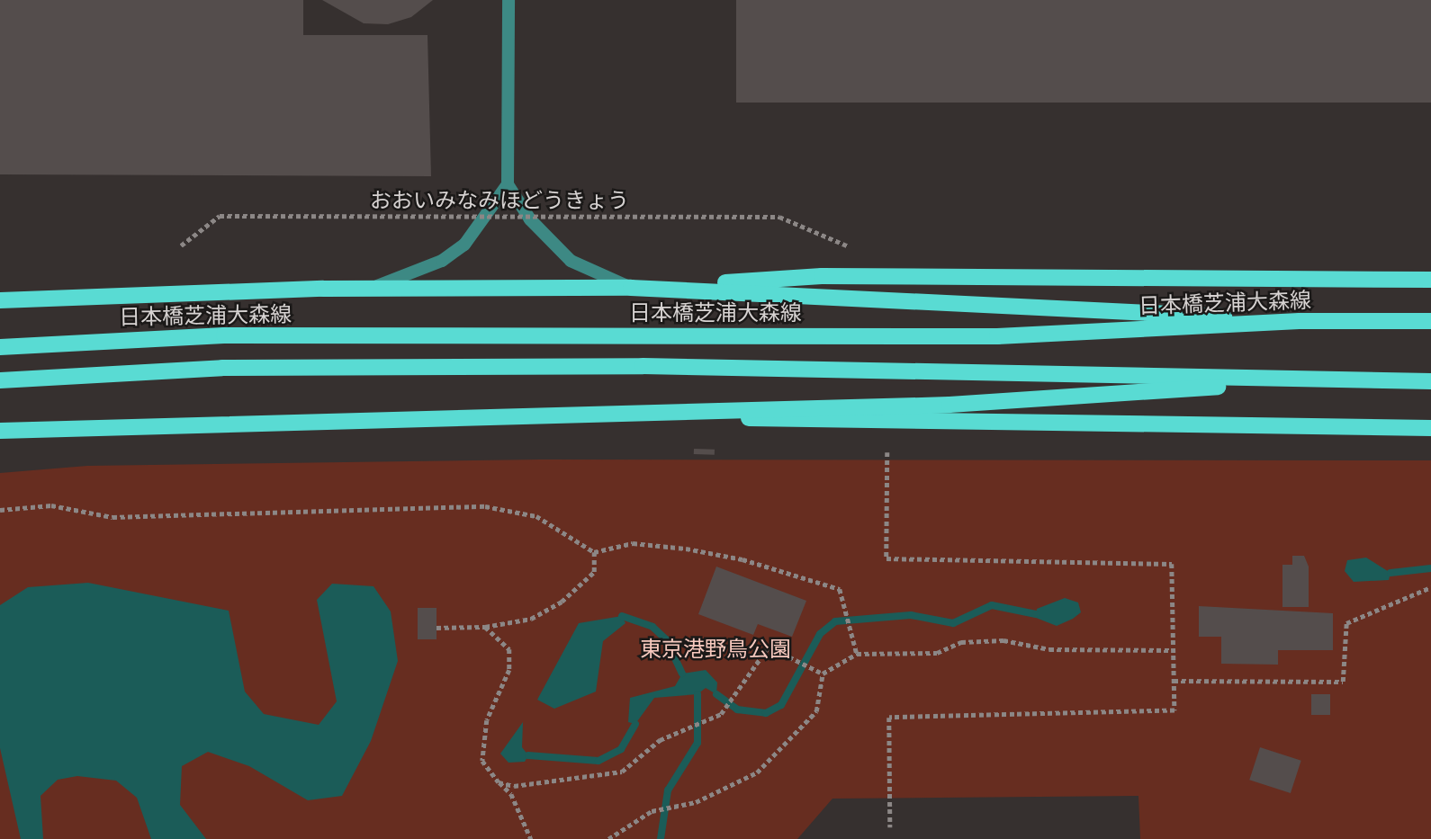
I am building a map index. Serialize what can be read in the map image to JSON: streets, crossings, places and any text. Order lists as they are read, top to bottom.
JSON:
{
  "streets": {
    "main road": ["日本橋芝浦大森線"],
    "path": ["おおいみなみほどうきょう"]
  },
  "parks": ["東京港野鳥公園"]
}
